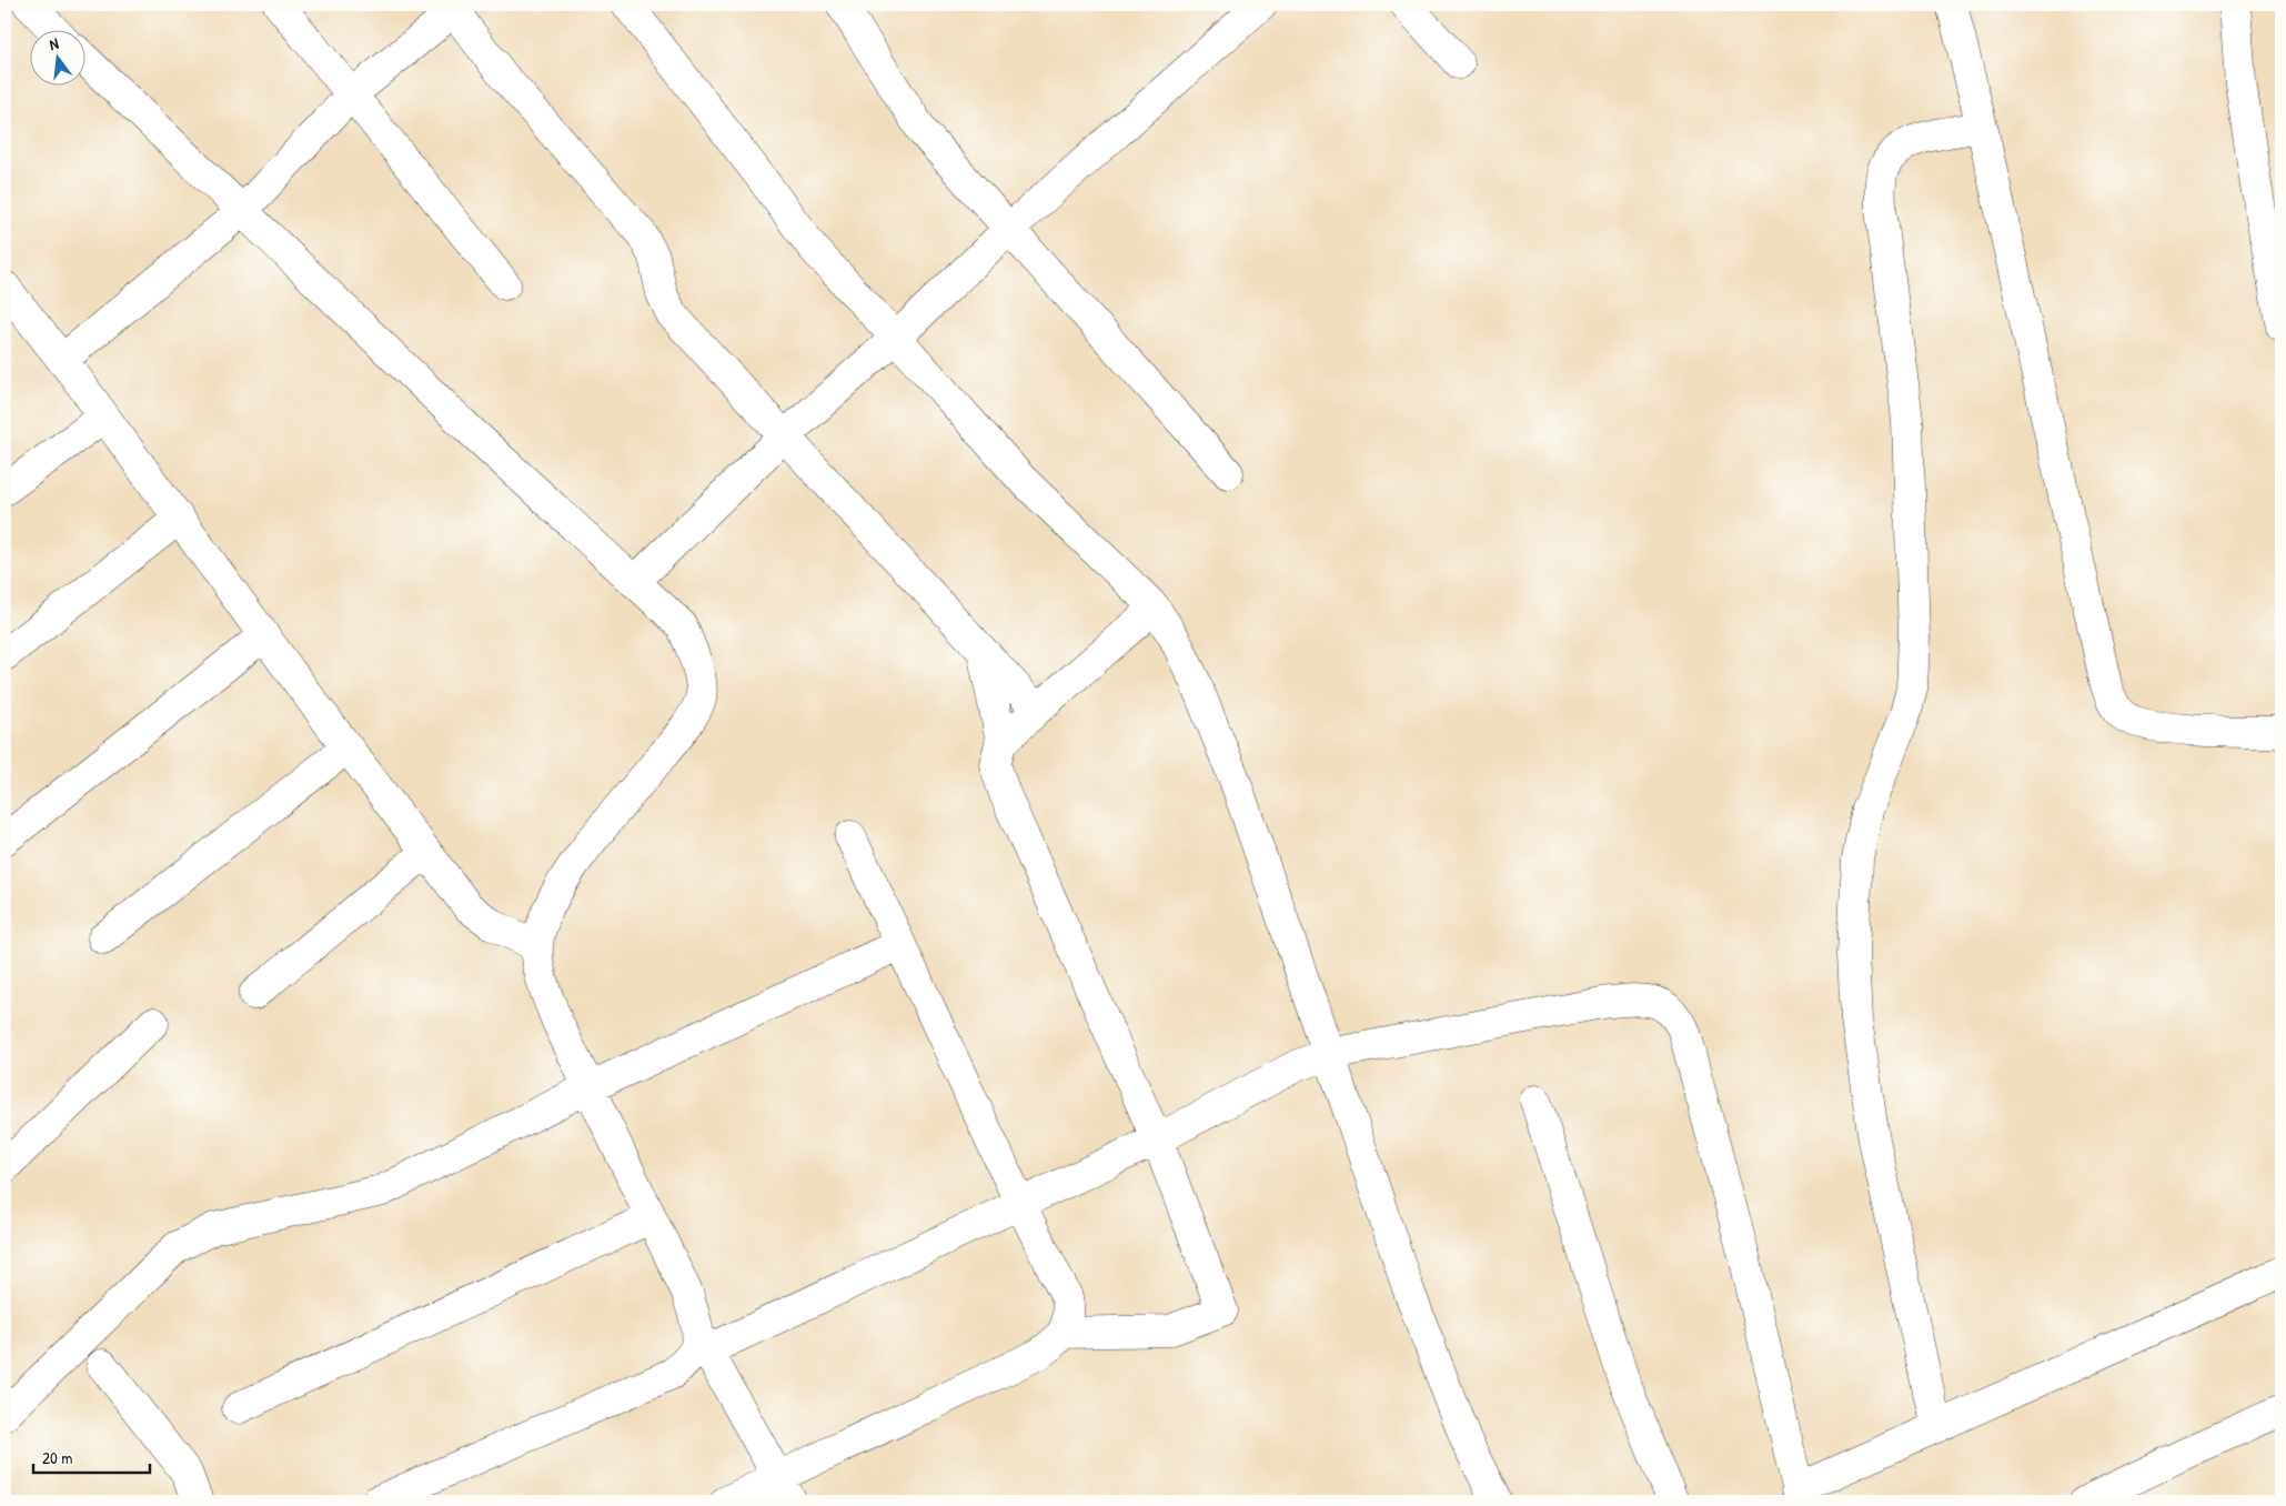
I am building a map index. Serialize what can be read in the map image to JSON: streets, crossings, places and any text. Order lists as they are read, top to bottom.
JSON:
{
  "scale_bar": "20 m",
  "north": "top"
}
